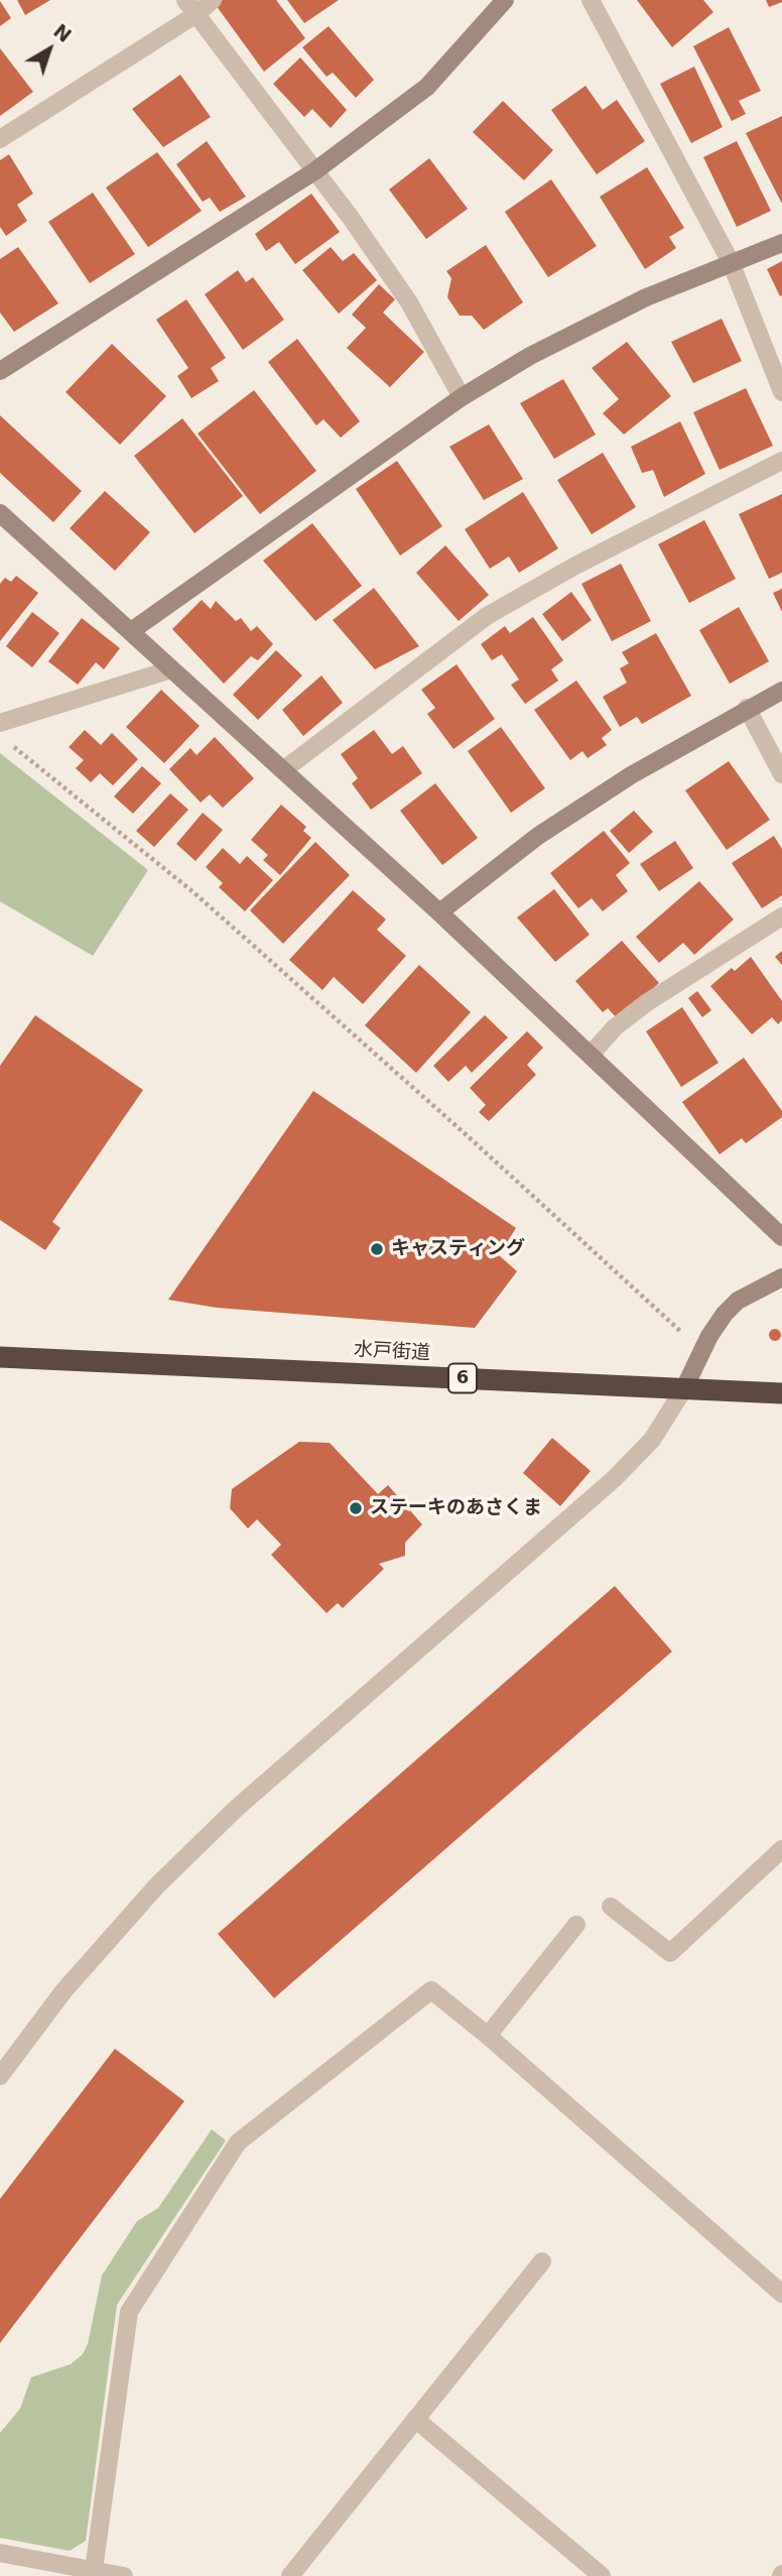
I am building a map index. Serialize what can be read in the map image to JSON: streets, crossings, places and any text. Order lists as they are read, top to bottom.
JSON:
{
  "streets": {
    "highway": ["水戸街道", "6"]
  },
  "places": ["キャスティング", "ステーキのあさくま"],
  "north": "top right"
}
